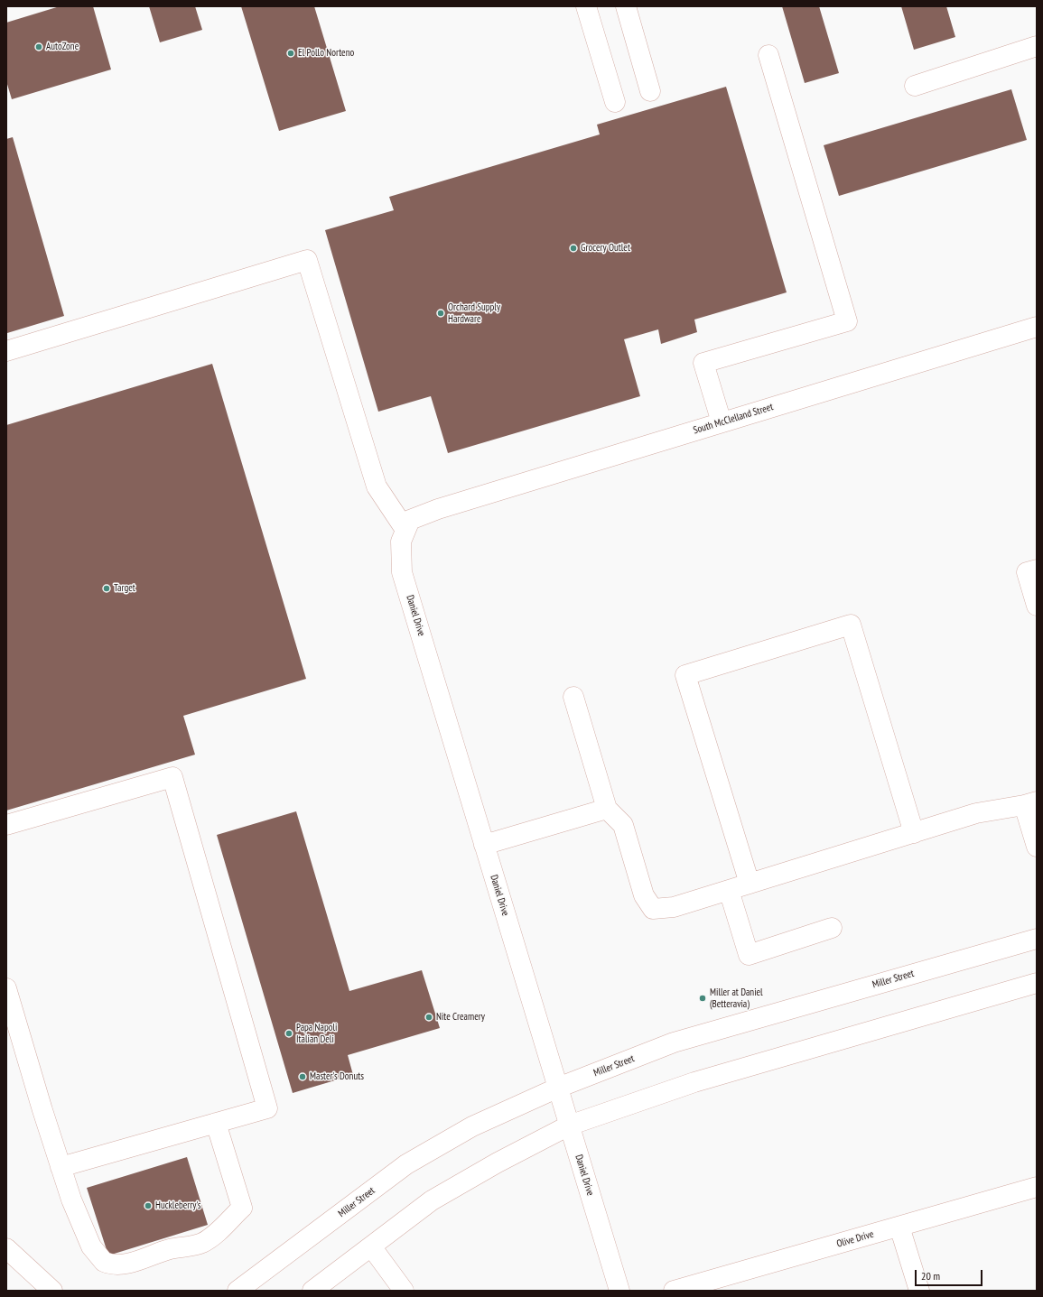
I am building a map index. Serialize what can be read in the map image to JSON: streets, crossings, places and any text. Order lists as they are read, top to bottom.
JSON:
{
  "streets": {
    "main road": [
      "South McClelland Street",
      "Daniel Drive",
      "Miller Street",
      "Olive Drive"
    ]
  },
  "crossings": [
    ["South McClelland Street", "Daniel Drive"],
    ["Daniel Drive", "Miller Street"]
  ],
  "places": [
    "AutoZone",
    "El Pollo Norteno",
    "Grocery Outlet",
    "Orchard Supply Hardware",
    "Target",
    "Miller at Daniel (Betteravia)",
    "Nite Creamery",
    "Papa Napoli Italian Deli",
    "Master's Donuts",
    "Huckleberry's"
  ],
  "scale_bar": "20 m"
}
